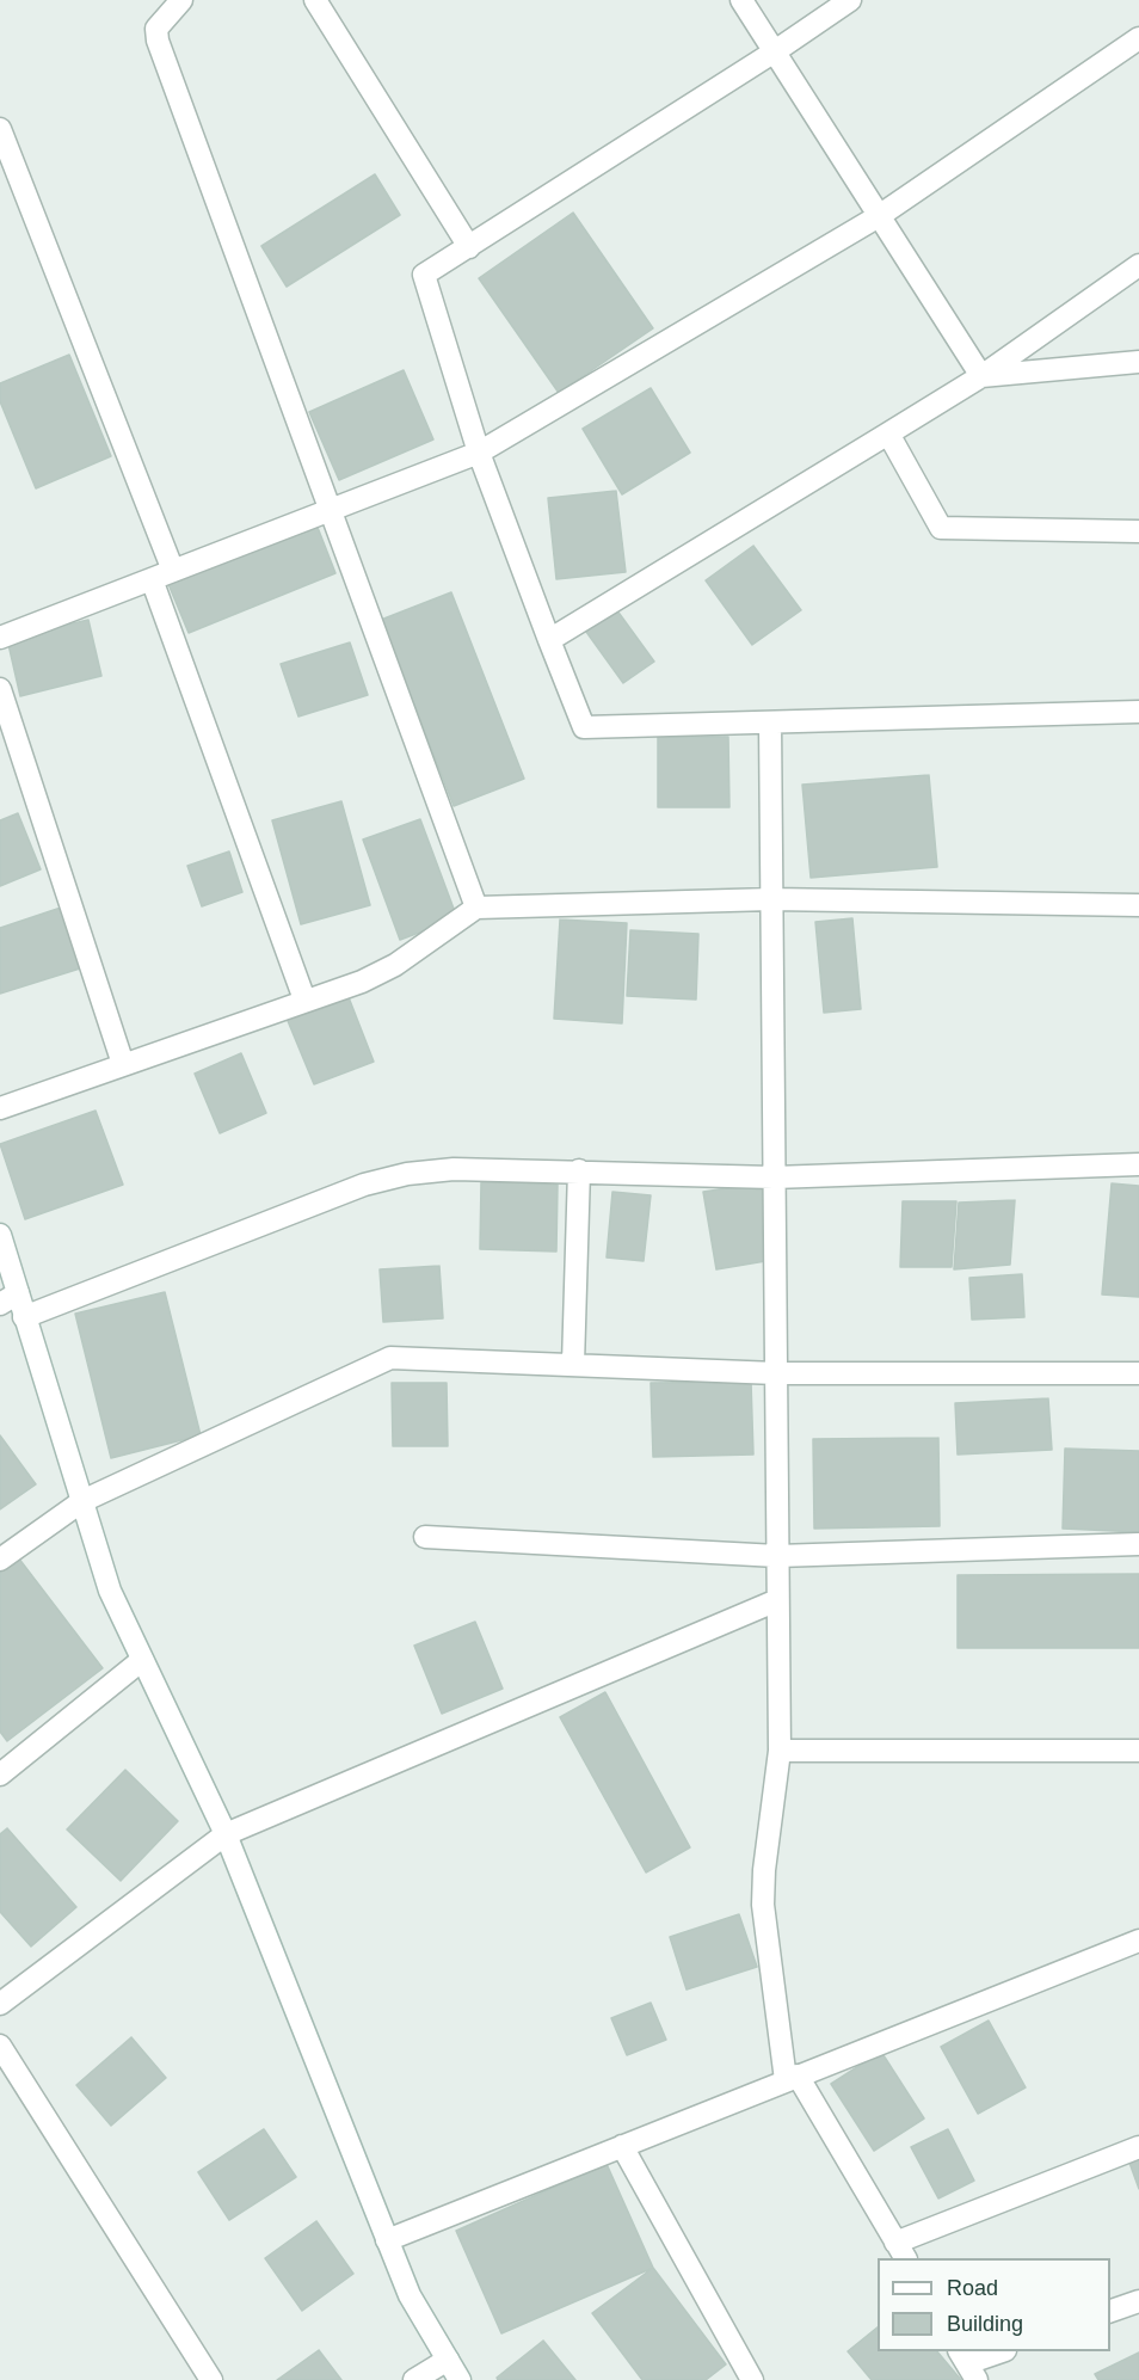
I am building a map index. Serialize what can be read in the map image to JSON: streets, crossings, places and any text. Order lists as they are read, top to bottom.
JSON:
{
  "legend": ["Road", "Building"]
}
